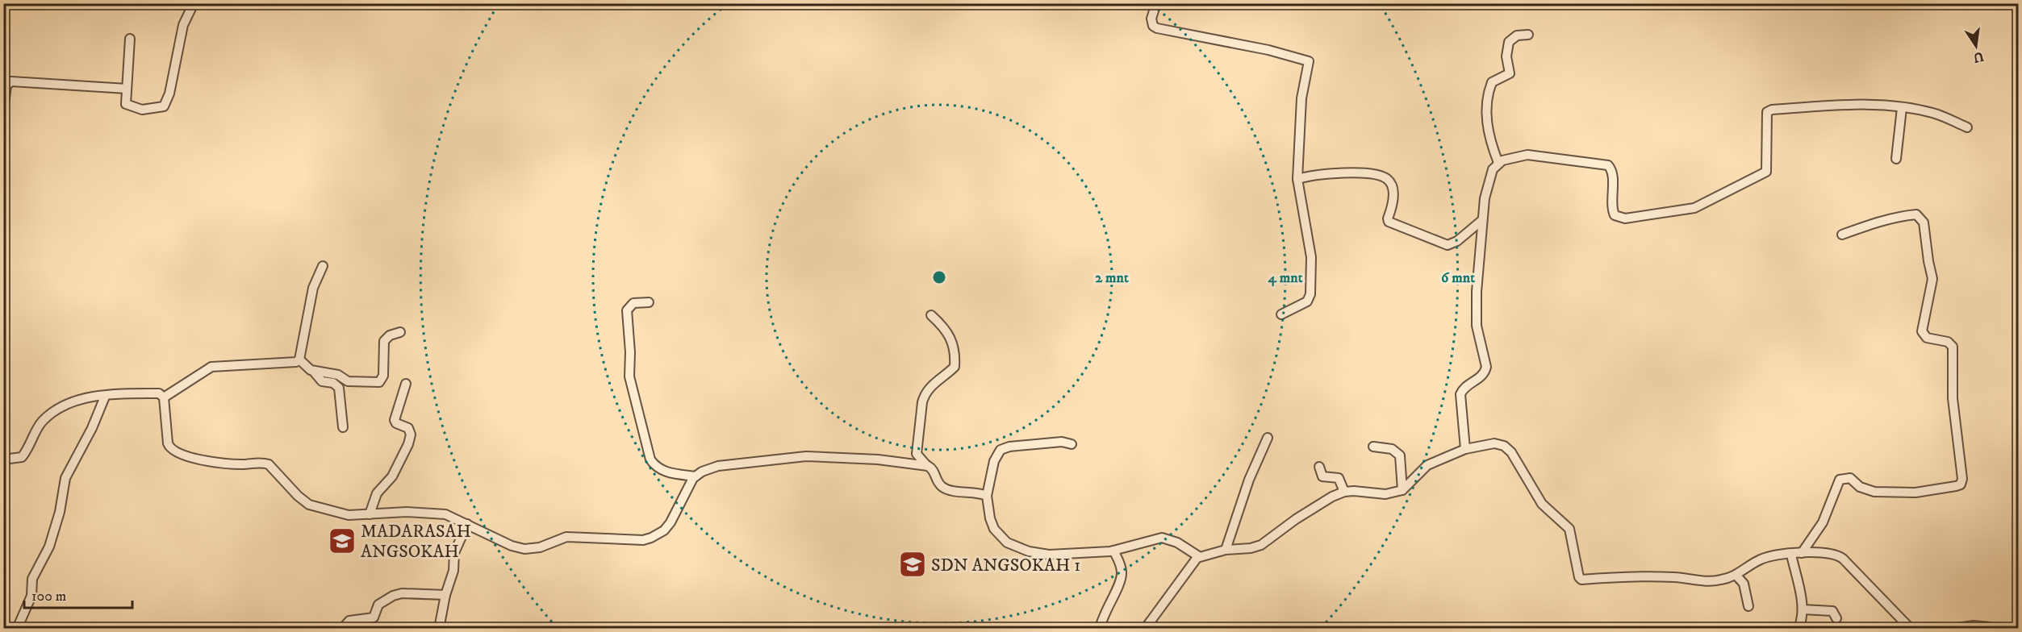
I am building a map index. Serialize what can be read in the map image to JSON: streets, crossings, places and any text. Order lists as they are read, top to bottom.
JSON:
{
  "places": {
    "school or university": ["MADARASAH ANGSOKAH", "SDN ANGSOKAH 1"]
  },
  "scale_bar": "100 m",
  "north": "bottom",
  "rings": ["2 mnt", "4 mnt", "6 mnt"]
}
